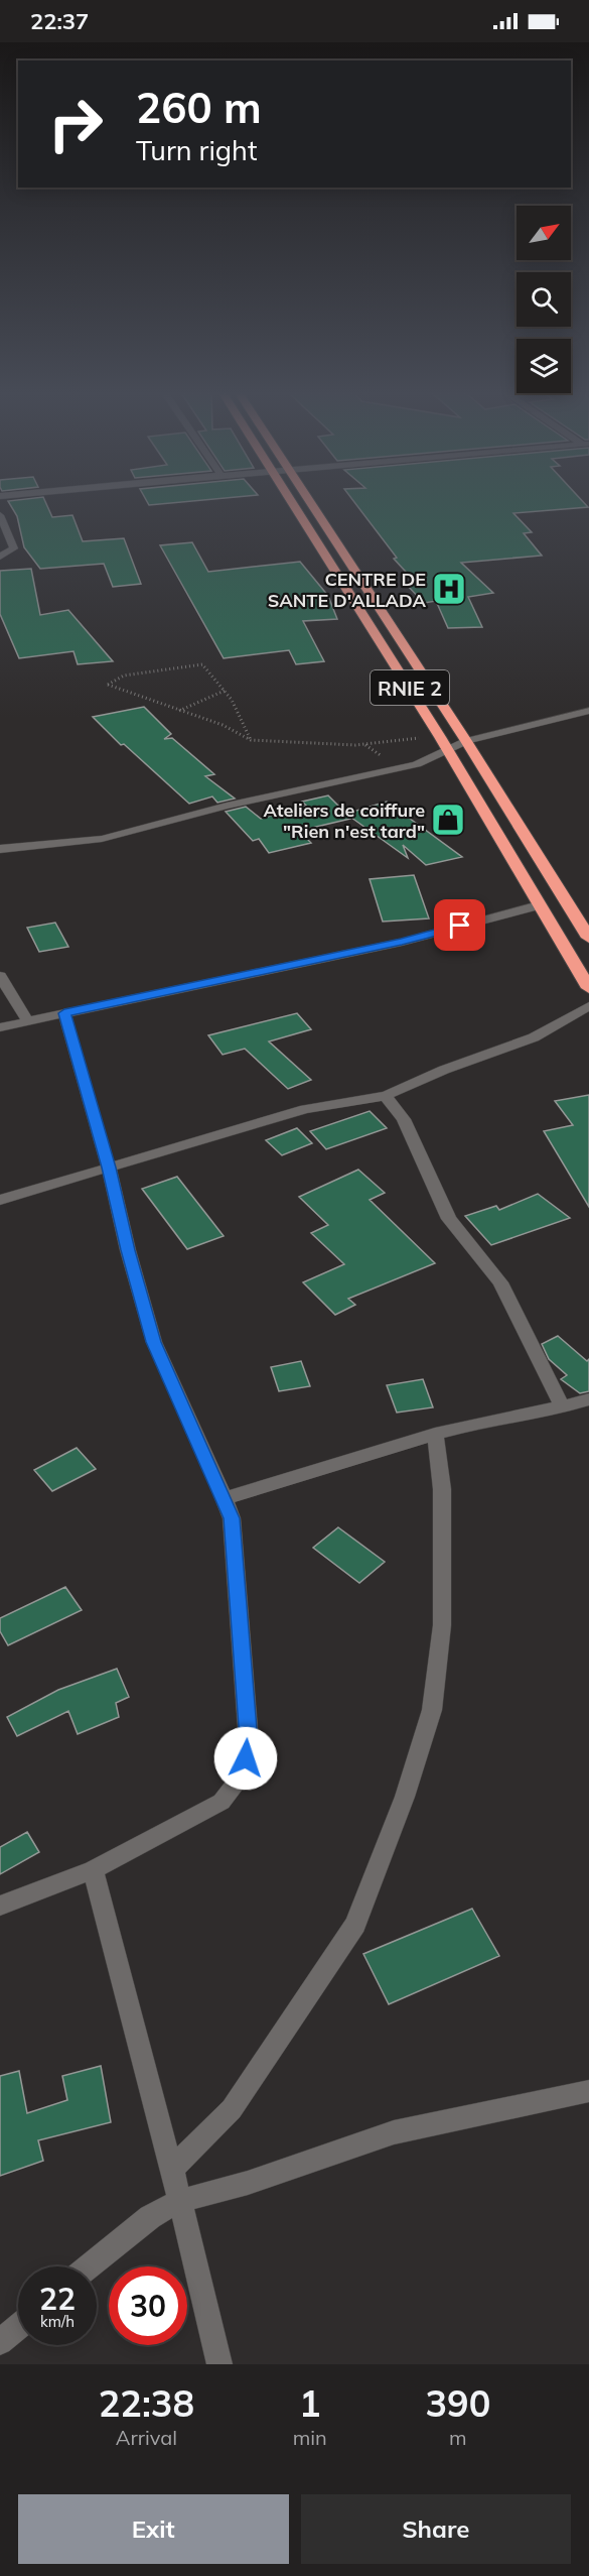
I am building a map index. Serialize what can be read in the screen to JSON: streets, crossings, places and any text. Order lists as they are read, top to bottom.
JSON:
{
  "streets": {
    "highway": ["RNIE 2"]
  },
  "places": {
    "hospital": ["CENTRE DE SANTE D'ALLADA"],
    "shop": ["Ateliers de coiffure \"Rien n'est tard\""]
  },
  "north": "top right",
  "page": {
    "status": "22:37",
    "turn": ["260 m", "Turn right"],
    "speed": "22 km/h",
    "limit": "30",
    "eta": [
      "22:38",
      "Arrival",
      "1",
      "min",
      "390",
      "m"
    ],
    "buttons": ["Exit", "Share"]
  }
}
